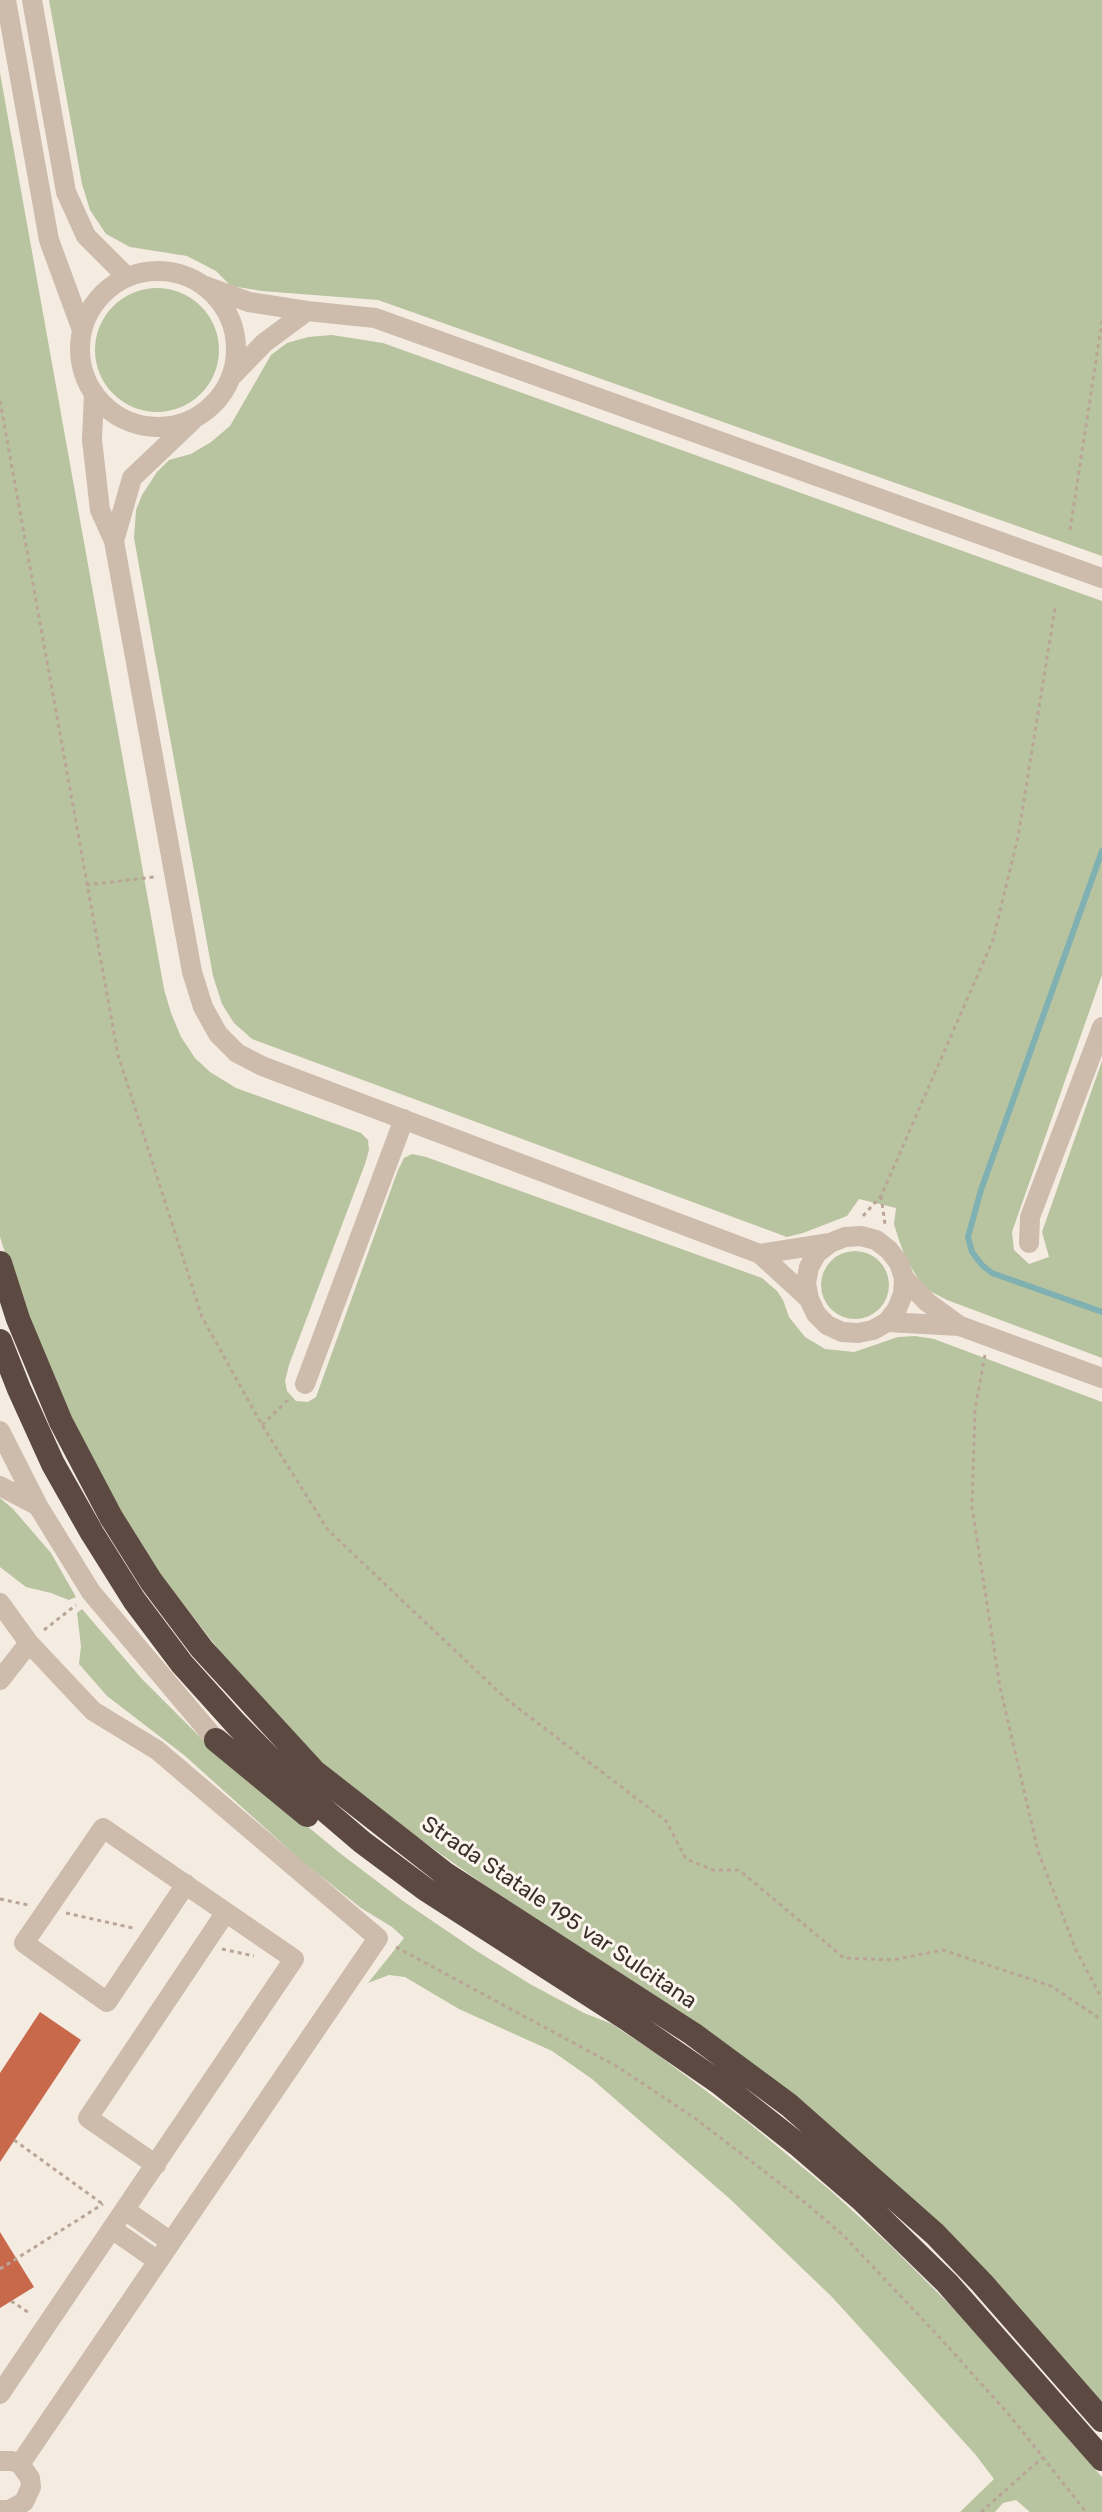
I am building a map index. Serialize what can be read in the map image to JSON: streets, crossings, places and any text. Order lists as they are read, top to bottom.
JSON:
{
  "streets": {
    "highway": ["Strada Statale 195 var Sulcitana"]
  }
}
